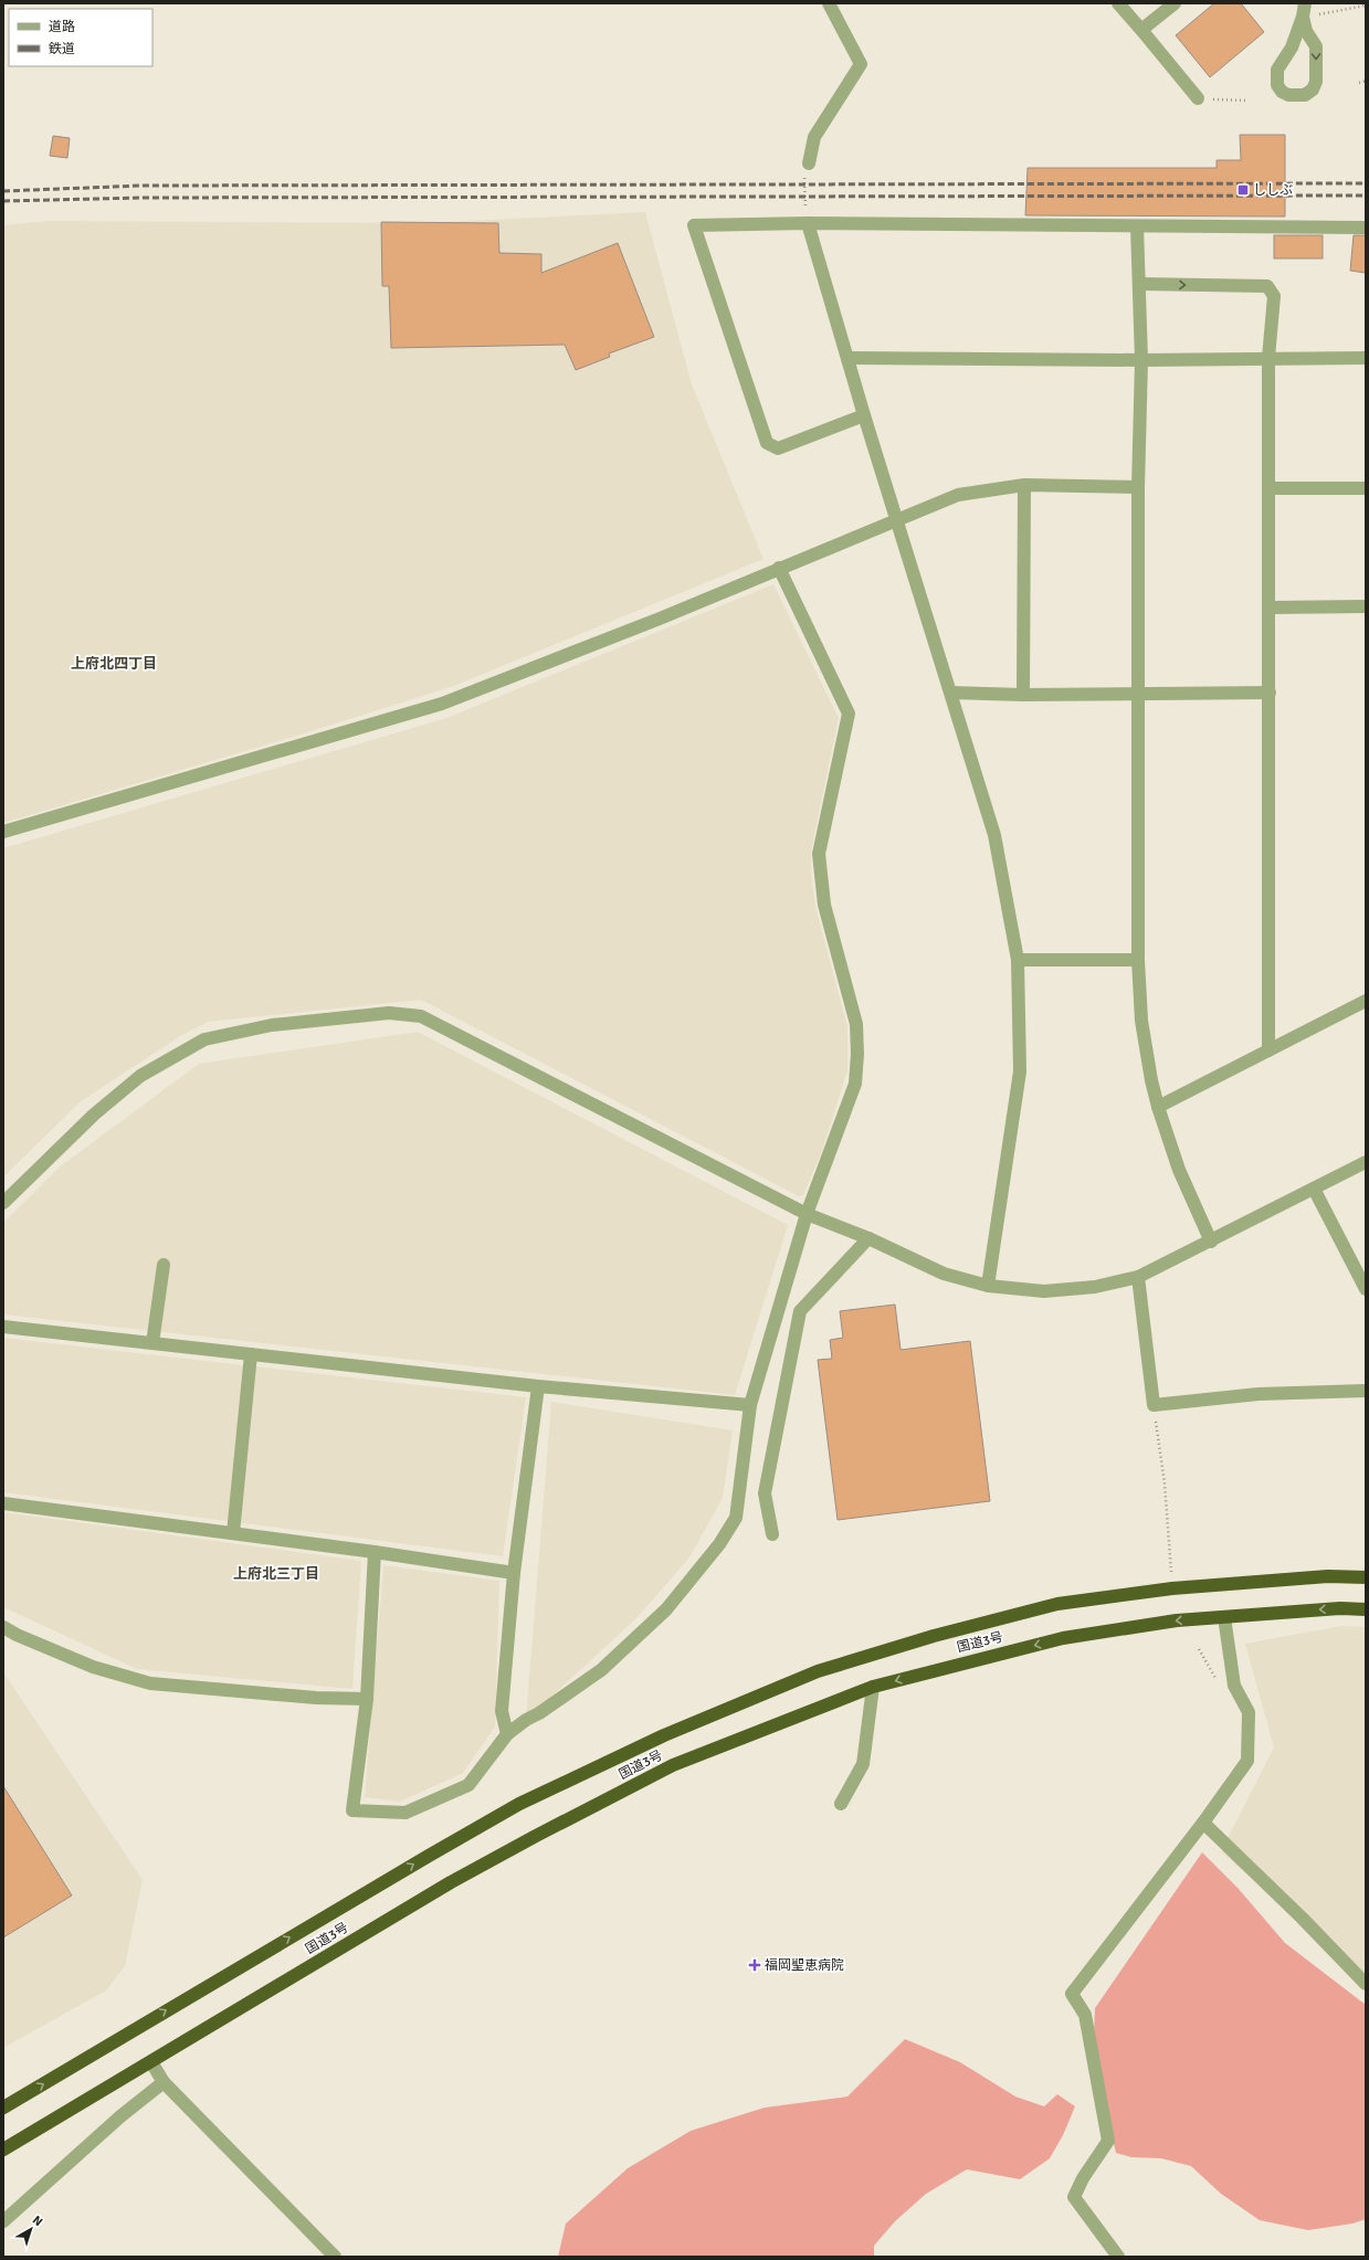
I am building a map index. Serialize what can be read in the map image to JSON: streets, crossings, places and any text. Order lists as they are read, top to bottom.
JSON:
{
  "streets": {
    "highway": ["国道3号"]
  },
  "districts": ["上府北四丁目", "上府北三丁目"],
  "places": {
    "transit": ["ししぶ"],
    "health": ["福岡聖恵病院"]
  },
  "legend": ["道路", "鉄道"],
  "north": "top right"
}
